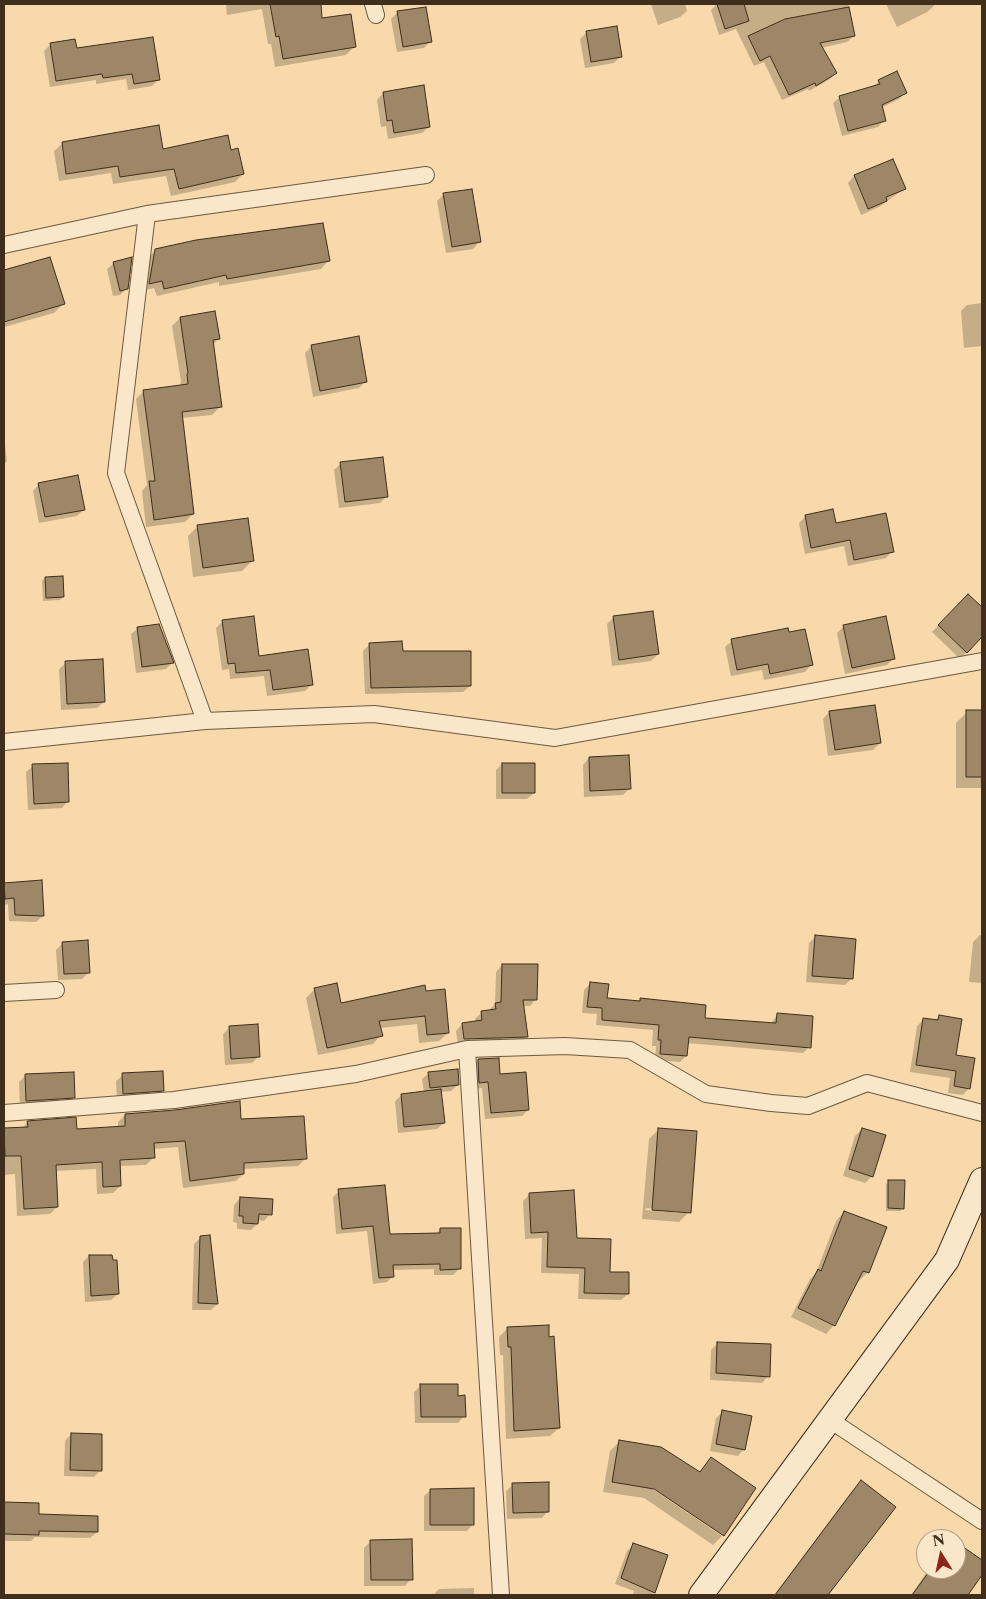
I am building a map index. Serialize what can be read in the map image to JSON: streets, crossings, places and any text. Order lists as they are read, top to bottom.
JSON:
{
  "north": "top"
}
